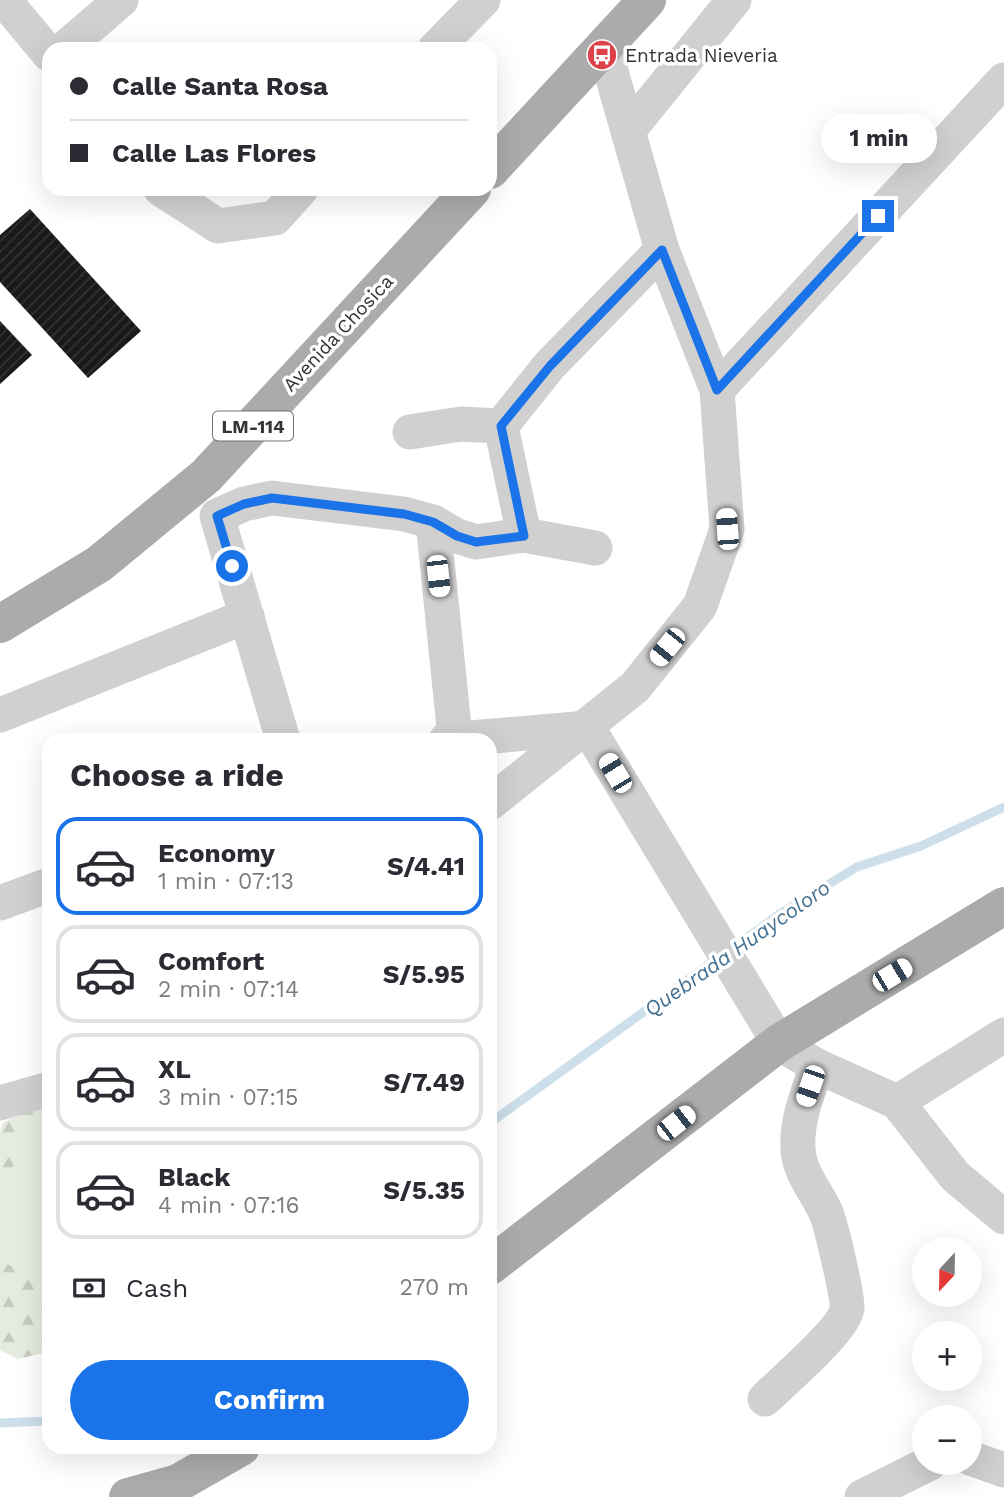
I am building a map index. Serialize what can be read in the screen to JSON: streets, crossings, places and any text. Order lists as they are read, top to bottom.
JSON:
{
  "streets": {
    "main road": ["Avenida Chosica", "LM-114"]
  },
  "water": ["Quebrada Huaycoloro"],
  "places": {
    "bus stop": ["Entrada Nieveria"]
  },
  "north": "bottom",
  "page": {
    "banner": ["Calle Santa Rosa", "Calle Las Flores"],
    "bubble": "1 min",
    "heading": "Choose a ride",
    "list": [
      {
        "name": "Economy",
        "note": "1 min · 07:13",
        "value": "S/4.41"
      },
      {
        "name": "Comfort",
        "note": "2 min · 07:14",
        "value": "S/5.95"
      },
      {
        "name": "XL",
        "note": "3 min · 07:15",
        "value": "S/7.49"
      },
      {
        "name": "Black",
        "note": "4 min · 07:16",
        "value": "S/5.35"
      }
    ],
    "map_buttons": ["+", "−"],
    "pay": ["Cash", "270 m"],
    "buttons": "Confirm"
  }
}
